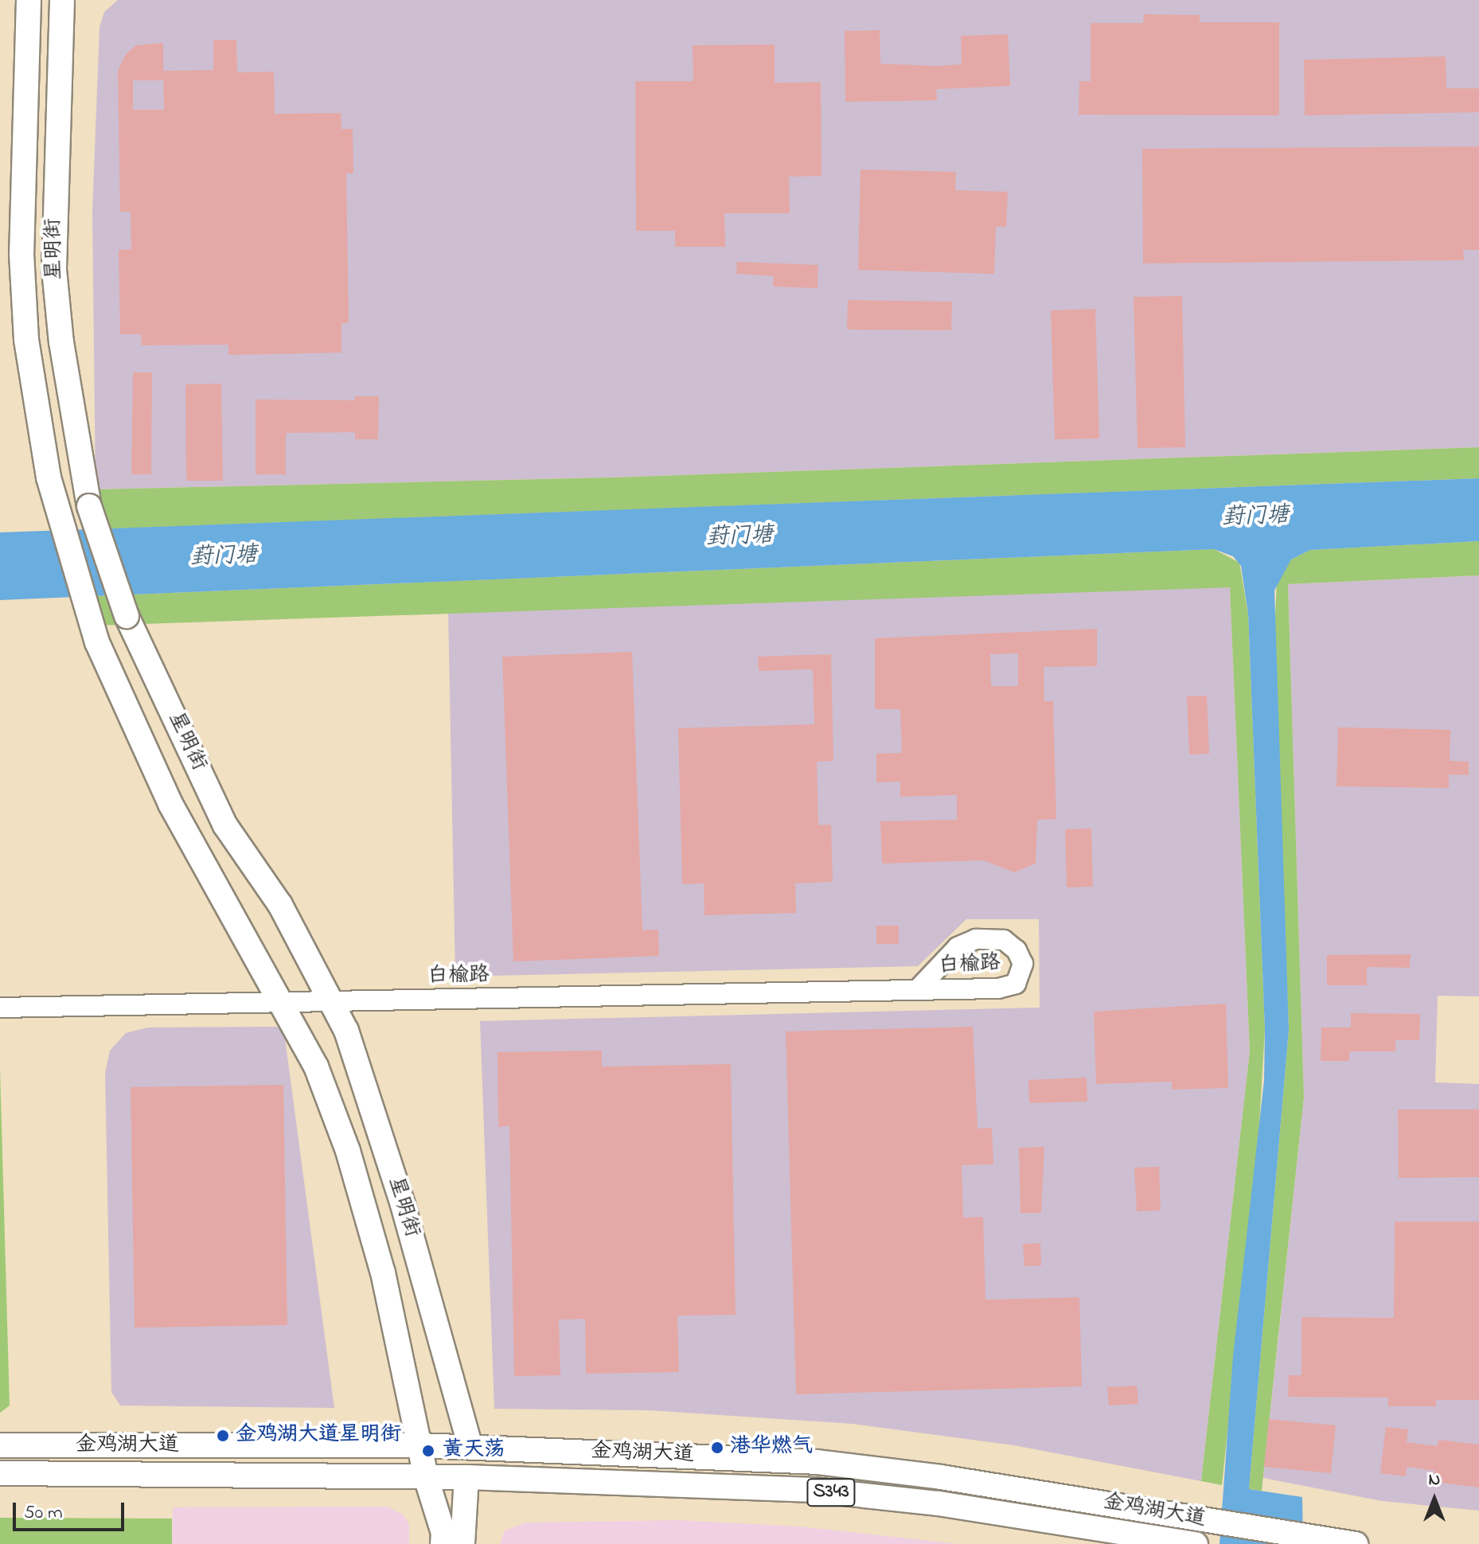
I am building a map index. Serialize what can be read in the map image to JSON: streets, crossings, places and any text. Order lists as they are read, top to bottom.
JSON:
{
  "streets": {
    "main road": ["星明街", "金鸡湖大道", "S343"],
    "street": ["白榆路"]
  },
  "crossings": [
    ["星明街", "白榆路"],
    ["星明街", "金鸡湖大道"]
  ],
  "water": ["葑门塘"],
  "places": ["金鸡湖大道星明街", "港华燃气", "黄天荡"],
  "scale_bar": "50 m",
  "north": "top"
}
